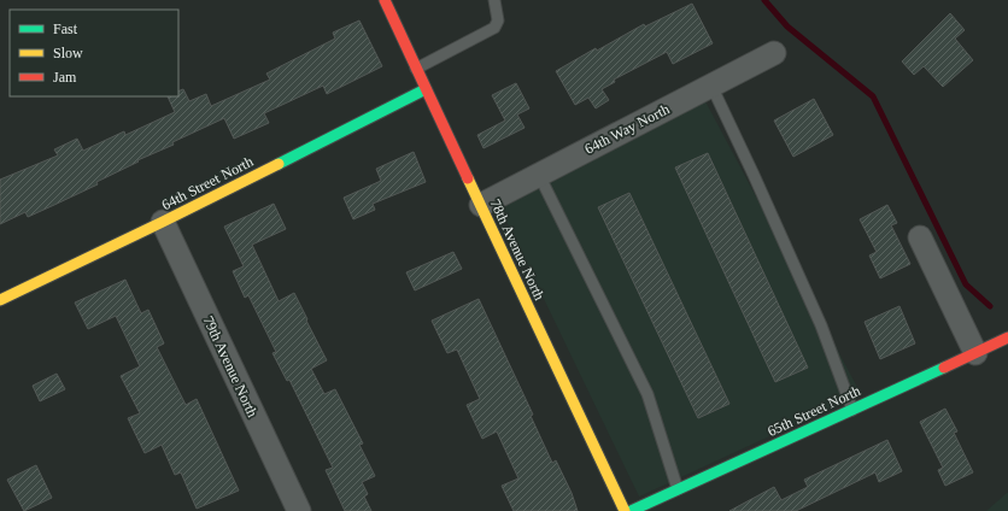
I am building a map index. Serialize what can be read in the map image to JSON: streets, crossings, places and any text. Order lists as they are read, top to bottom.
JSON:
{
  "streets": {
    "street": [
      "64th Way North",
      "64th Street North",
      "78th Avenue North",
      "79th Avenue North",
      "65th Street North"
    ]
  },
  "crossings": [
    ["64th Way North", "78th Avenue North"],
    ["64th Street North", "78th Avenue North"],
    ["64th Street North", "79th Avenue North"]
  ],
  "legend": ["Fast", "Slow", "Jam"]
}
